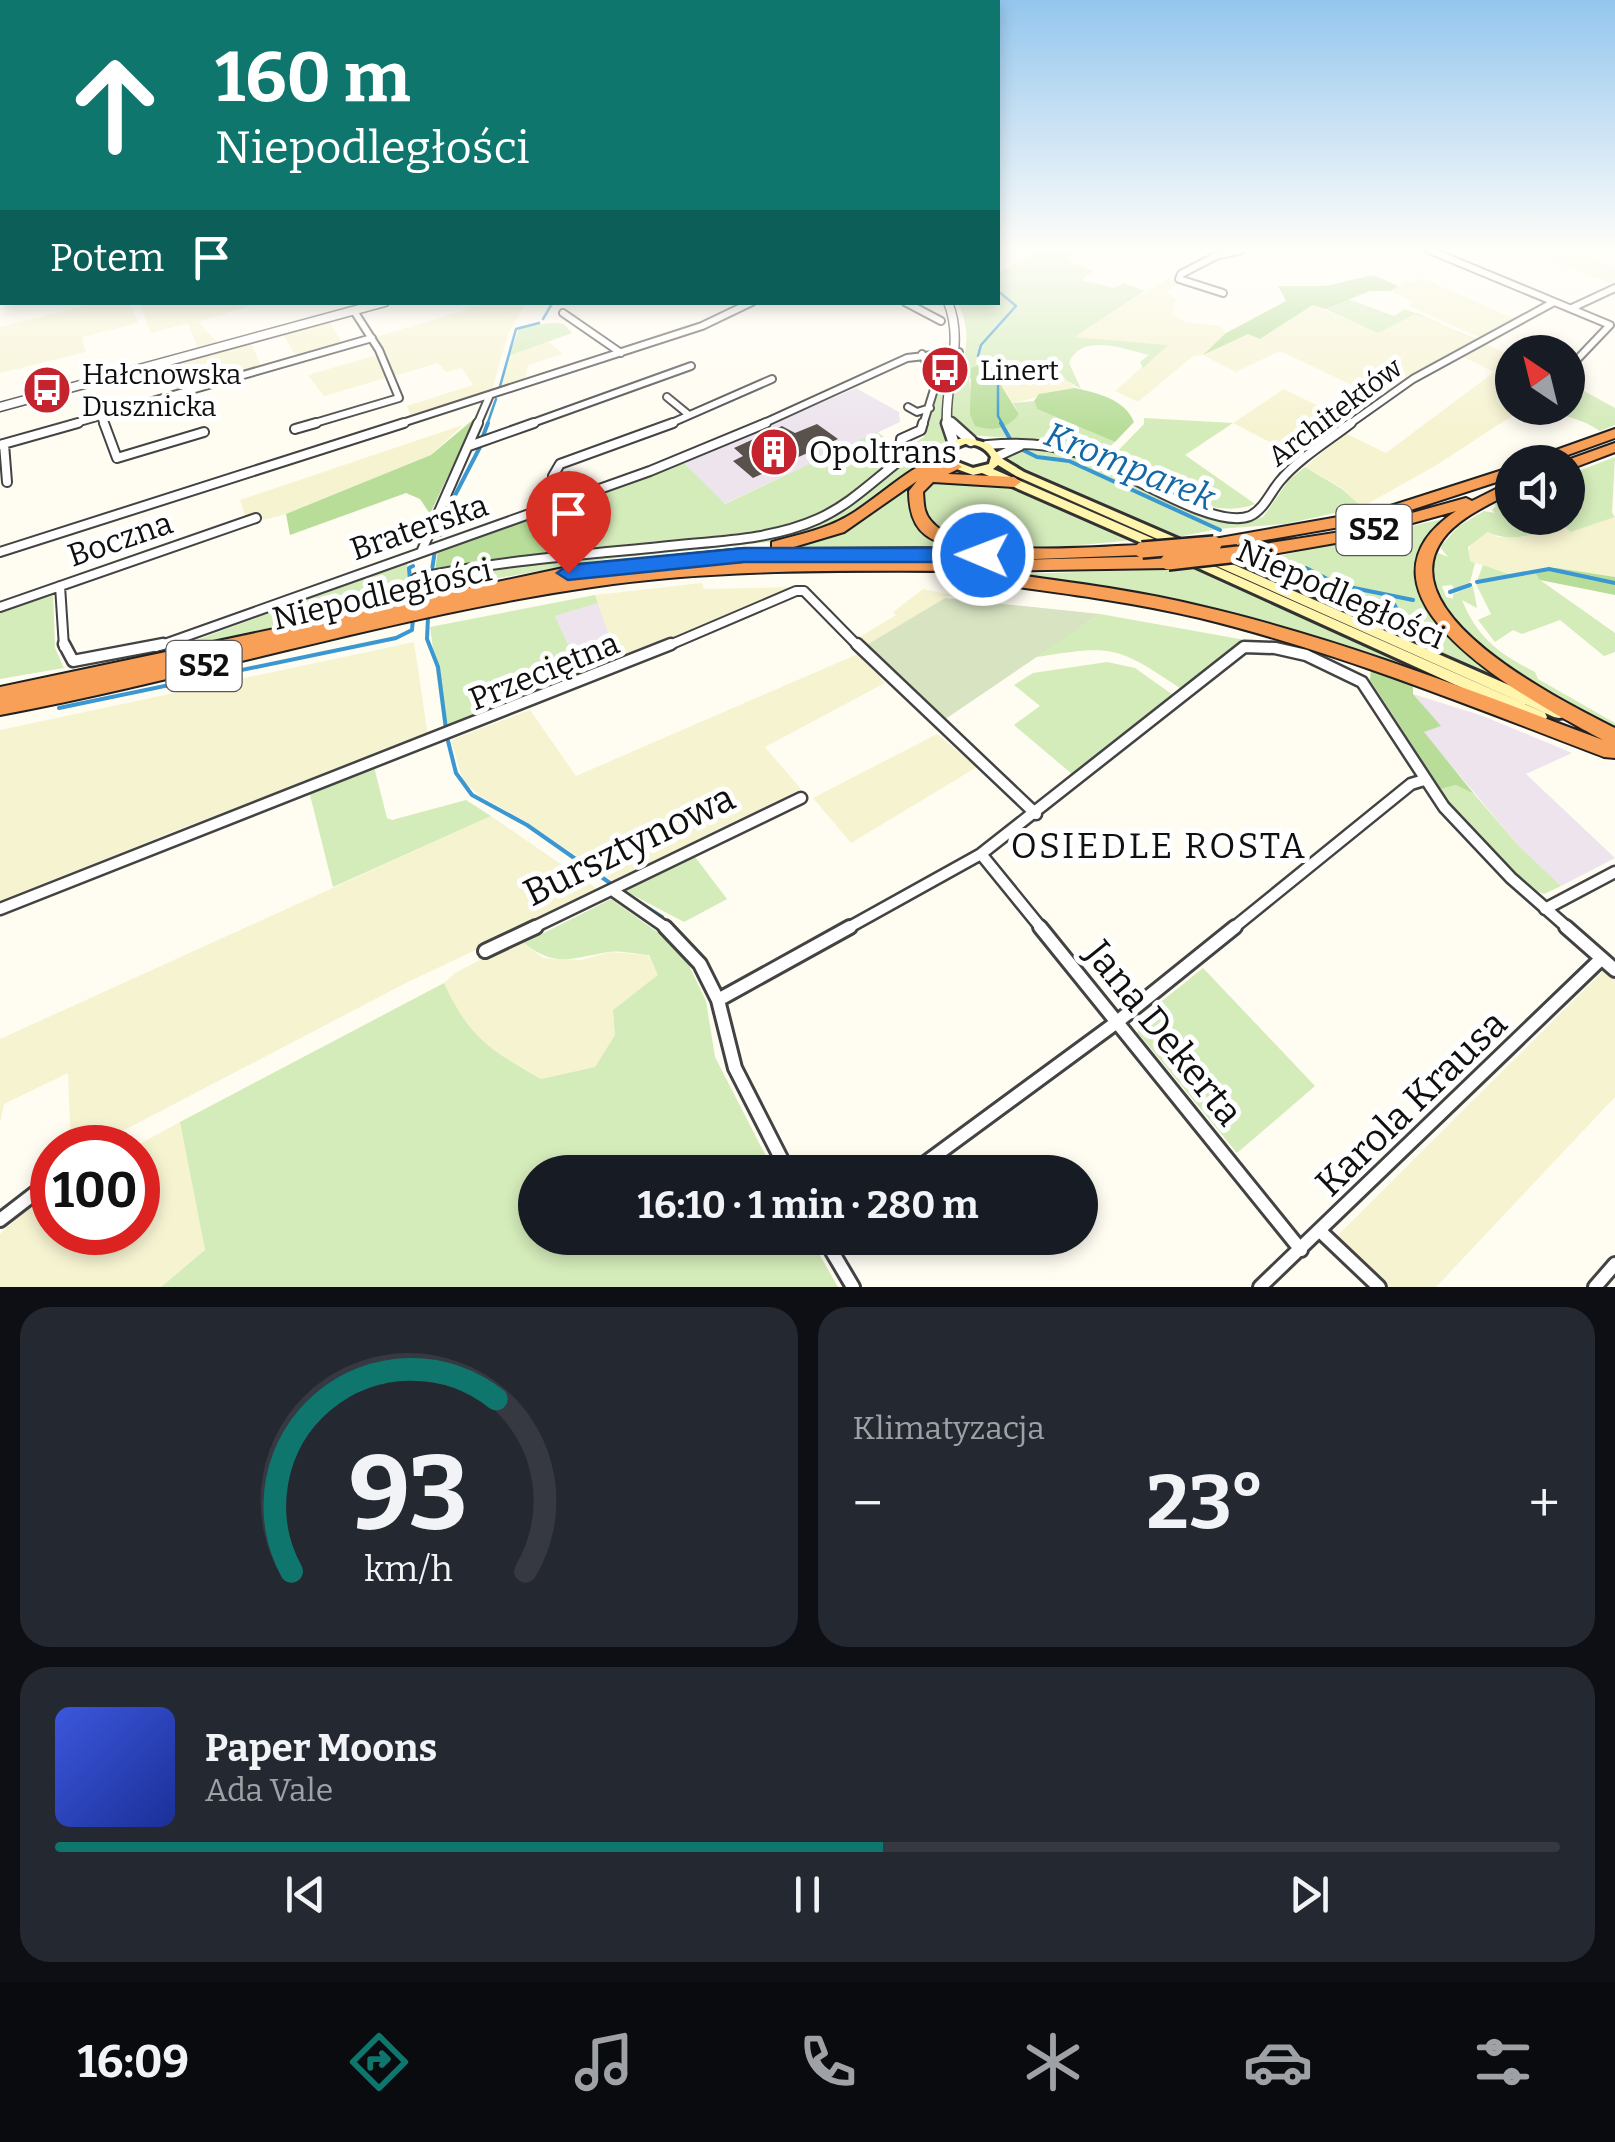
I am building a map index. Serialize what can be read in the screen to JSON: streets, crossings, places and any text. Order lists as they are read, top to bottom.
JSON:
{
  "streets": {
    "highway": ["S52", "Niepodległości"],
    "street": [
      "Architektów",
      "Braterska",
      "Boczna",
      "Przeciętna",
      "Bursztynowa",
      "Jana Dekerta",
      "Karola Krausa"
    ]
  },
  "crossings": [
    ["Braterska", "Boczna"],
    ["S52", "Niepodległości"],
    ["Jana Dekerta", "Karola Krausa"]
  ],
  "districts": ["OSIEDLE ROSTA"],
  "water": ["Kromparek"],
  "places": {
    "bus stop": ["Linert", "Hałcnowska Dusznicka"],
    "building": ["Opoltrans"]
  },
  "north": "top left",
  "page": {
    "turn": ["160 m", "Niepodległości"],
    "then": "Potem",
    "limit": "100",
    "trip": "16:10 · 1 min · 280 m",
    "tile": "Klimatyzacja",
    "heat": ["−", "23°", "+"],
    "song": ["Paper Moons", "Ada Vale"],
    "tabs": "16:09",
    "gauge": ["93", "km/h"]
  }
}
